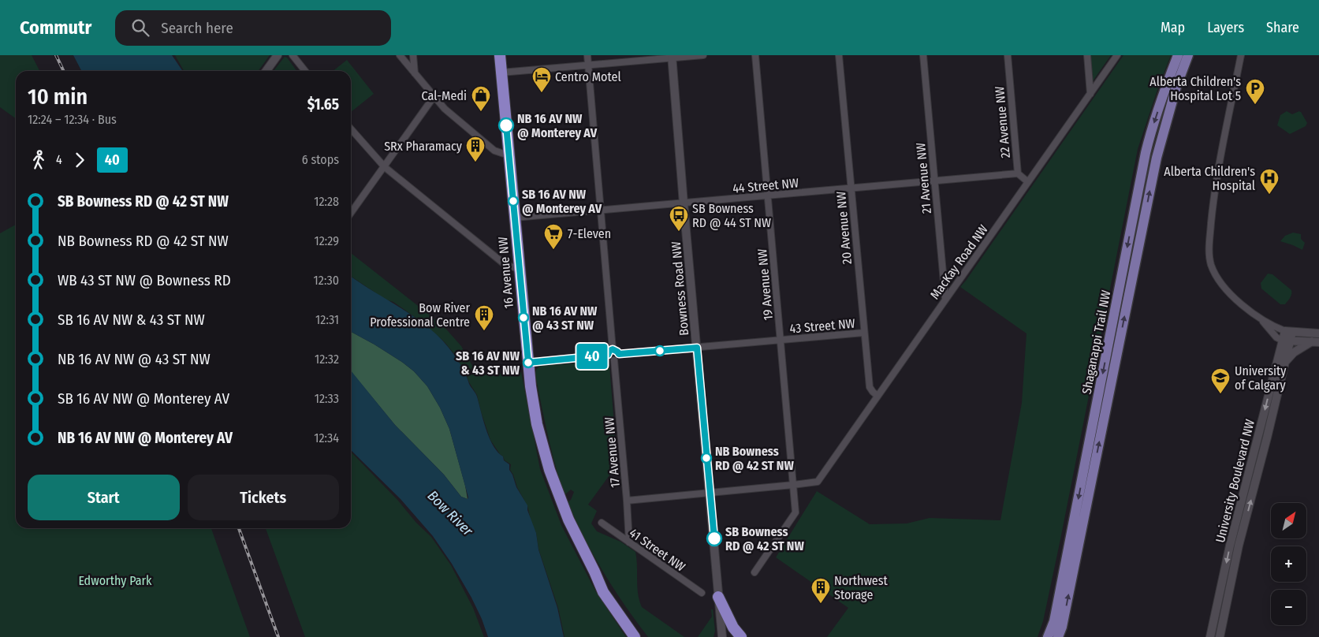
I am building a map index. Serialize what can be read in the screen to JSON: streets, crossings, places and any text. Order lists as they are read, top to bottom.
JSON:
{
  "streets": {
    "highway": ["16 Avenue NW"],
    "main road": ["Shaganappi Trail NW"],
    "street": [
      "22 Avenue NW",
      "21 Avenue NW",
      "44 Street NW",
      "20 Avenue NW",
      "MacKay Road NW",
      "19 Avenue NW",
      "Bowness Road NW",
      "43 Street NW",
      "17 Avenue NW",
      "University Boulevard NW",
      "41 Street NW"
    ]
  },
  "crossings": [
    ["22 Avenue NW", "44 Street NW"],
    ["22 Avenue NW", "MacKay Road NW"],
    ["21 Avenue NW", "44 Street NW"],
    ["21 Avenue NW", "MacKay Road NW"],
    ["44 Street NW", "20 Avenue NW"],
    ["44 Street NW", "16 Avenue NW"],
    ["44 Street NW", "19 Avenue NW"],
    ["44 Street NW", "Bowness Road NW"],
    ["20 Avenue NW", "MacKay Road NW"],
    ["20 Avenue NW", "43 Street NW"],
    ["MacKay Road NW", "19 Avenue NW"],
    ["19 Avenue NW", "43 Street NW"],
    ["Bowness Road NW", "43 Street NW"],
    ["43 Street NW", "17 Avenue NW"],
    ["17 Avenue NW", "41 Street NW"]
  ],
  "water": ["Bow River"],
  "parks": ["Edworthy Park"],
  "places": {
    "hotel": ["Centro Motel"],
    "parking": ["Alberta Children's Hospital Lot 5"],
    "shop": ["Cal-Medi"],
    "other": [
      "NB 16 AV NW @ Monterey AV",
      "SB 16 AV NW @ Monterey AV",
      "NB 16 AV NW @ 43 ST NW",
      "SB 16 AV NW & 43 ST NW",
      "NB Bowness RD @ 42 ST NW",
      "SB Bowness RD @ 42 ST NW"
    ],
    "building": ["SRx Pharamacy", "Bow River Professional Centre", "Northwest Storage"],
    "hospital": ["Alberta Children's Hospital"],
    "bus stop": ["SB Bowness RD @ 44 ST NW"],
    "supermarket": ["7-Eleven"],
    "school or university": ["University of Calgary"]
  },
  "lines": ["bus line 40"],
  "north": "top right",
  "page": {
    "header": "Commutr",
    "search": "Search here",
    "nav": ["Map", "Layers", "Share"],
    "on_map": "40",
    "heading": ["10 min", "12:24 – 12:34 · Bus", "$1.65"],
    "legs": ["4", "40", "6 stops"],
    "list": [
      {
        "name": "SB Bowness RD @ 42 ST NW",
        "value": "12:28"
      },
      {
        "name": "NB Bowness RD @ 42 ST NW",
        "value": "12:29"
      },
      {
        "name": "WB 43 ST NW @ Bowness RD",
        "value": "12:30"
      },
      {
        "name": "SB 16 AV NW & 43 ST NW",
        "value": "12:31"
      },
      {
        "name": "NB 16 AV NW @ 43 ST NW",
        "value": "12:32"
      },
      {
        "name": "SB 16 AV NW @ Monterey AV",
        "value": "12:33"
      },
      {
        "name": "NB 16 AV NW @ Monterey AV",
        "value": "12:34"
      }
    ],
    "buttons": ["Start", "Tickets"],
    "map_buttons": ["+", "−"]
  }
}
